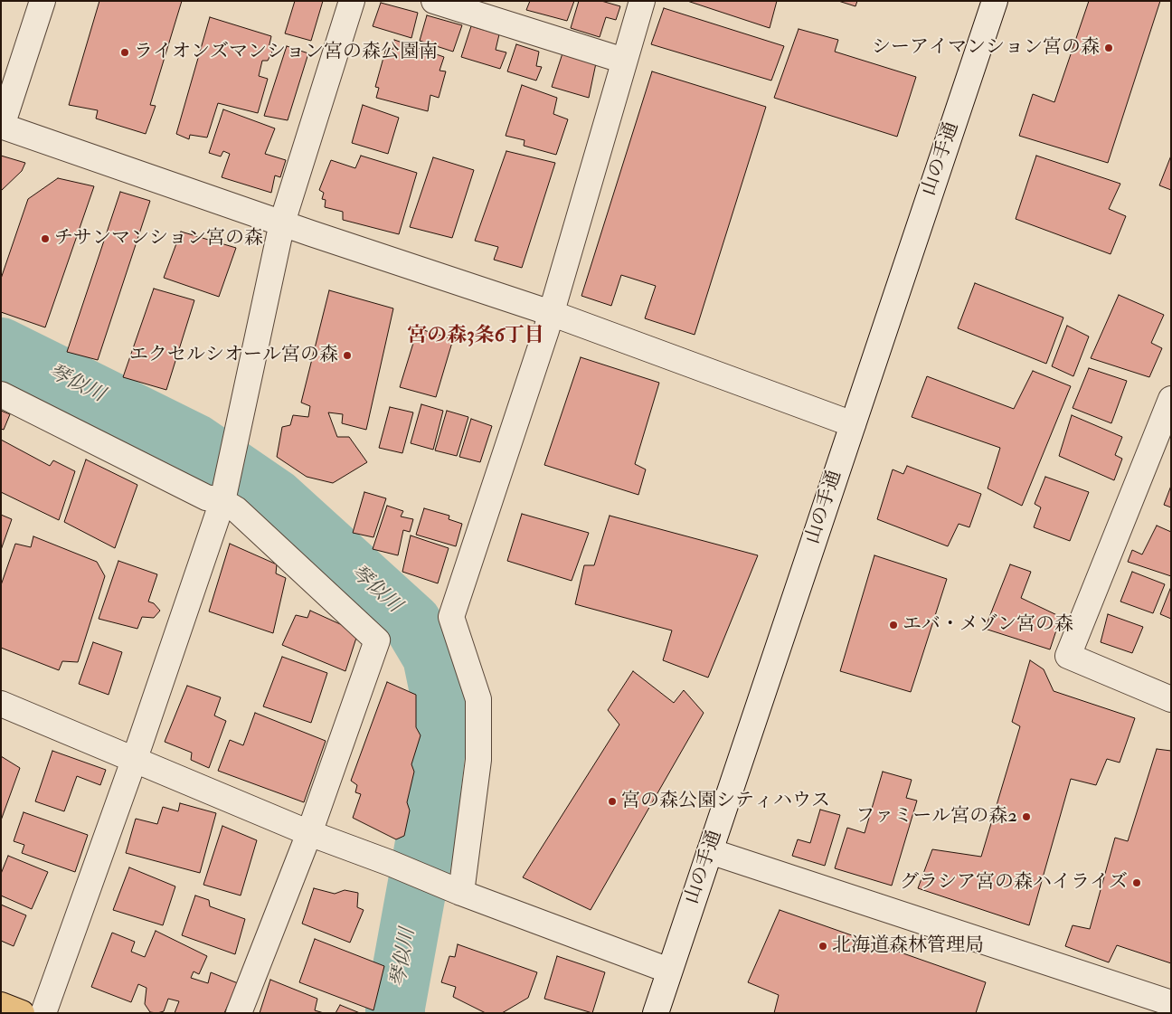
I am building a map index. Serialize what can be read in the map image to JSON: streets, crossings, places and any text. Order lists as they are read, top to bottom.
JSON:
{
  "streets": {
    "street": ["山の手通"]
  },
  "districts": ["宮の森3条6丁目"],
  "water": ["琴似川"],
  "places": [
    "シーアイマンション宮の森",
    "ライオンズマンション宮の森公園南",
    "チサンマンション宮の森",
    "エクセルシオール宮の森",
    "エバ・メゾン宮の森",
    "宮の森公園シティハウス",
    "ファミール宮の森2",
    "グラシア宮の森ハイライズ",
    "北海道森林管理局"
  ]
}
